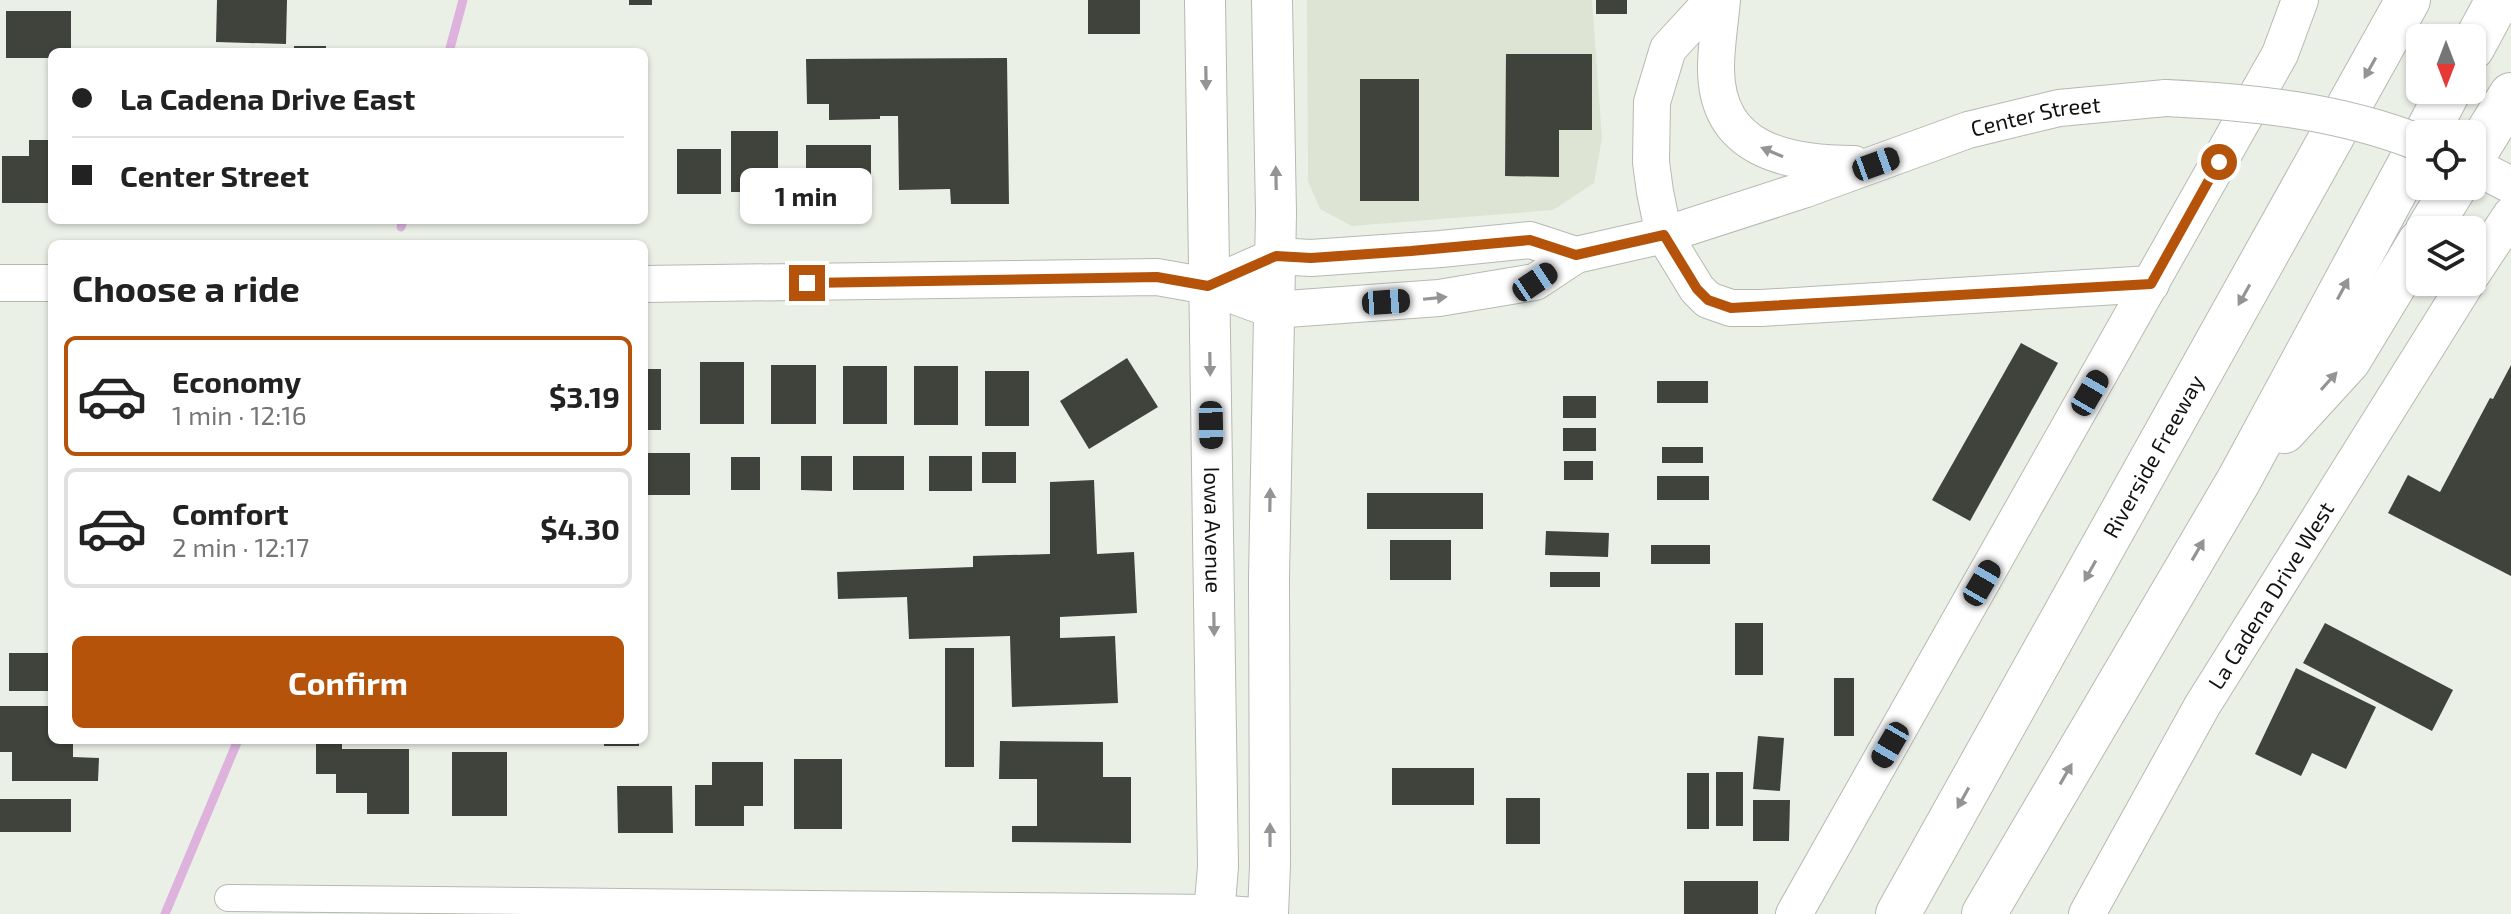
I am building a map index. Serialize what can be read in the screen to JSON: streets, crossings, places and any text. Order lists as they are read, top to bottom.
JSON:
{
  "streets": {
    "highway": ["Riverside Freeway"],
    "main road": ["Center Street", "Iowa Avenue", "La Cadena Drive West"]
  },
  "crossings": [
    ["Center Street", "Iowa Avenue"]
  ],
  "north": "bottom",
  "page": {
    "banner": ["La Cadena Drive East", "Center Street"],
    "bubble": "1 min",
    "heading": "Choose a ride",
    "list": [
      {
        "name": "Economy",
        "note": "1 min · 12:16",
        "value": "$3.19"
      },
      {
        "name": "Comfort",
        "note": "2 min · 12:17",
        "value": "$4.30"
      }
    ],
    "buttons": "Confirm"
  }
}
